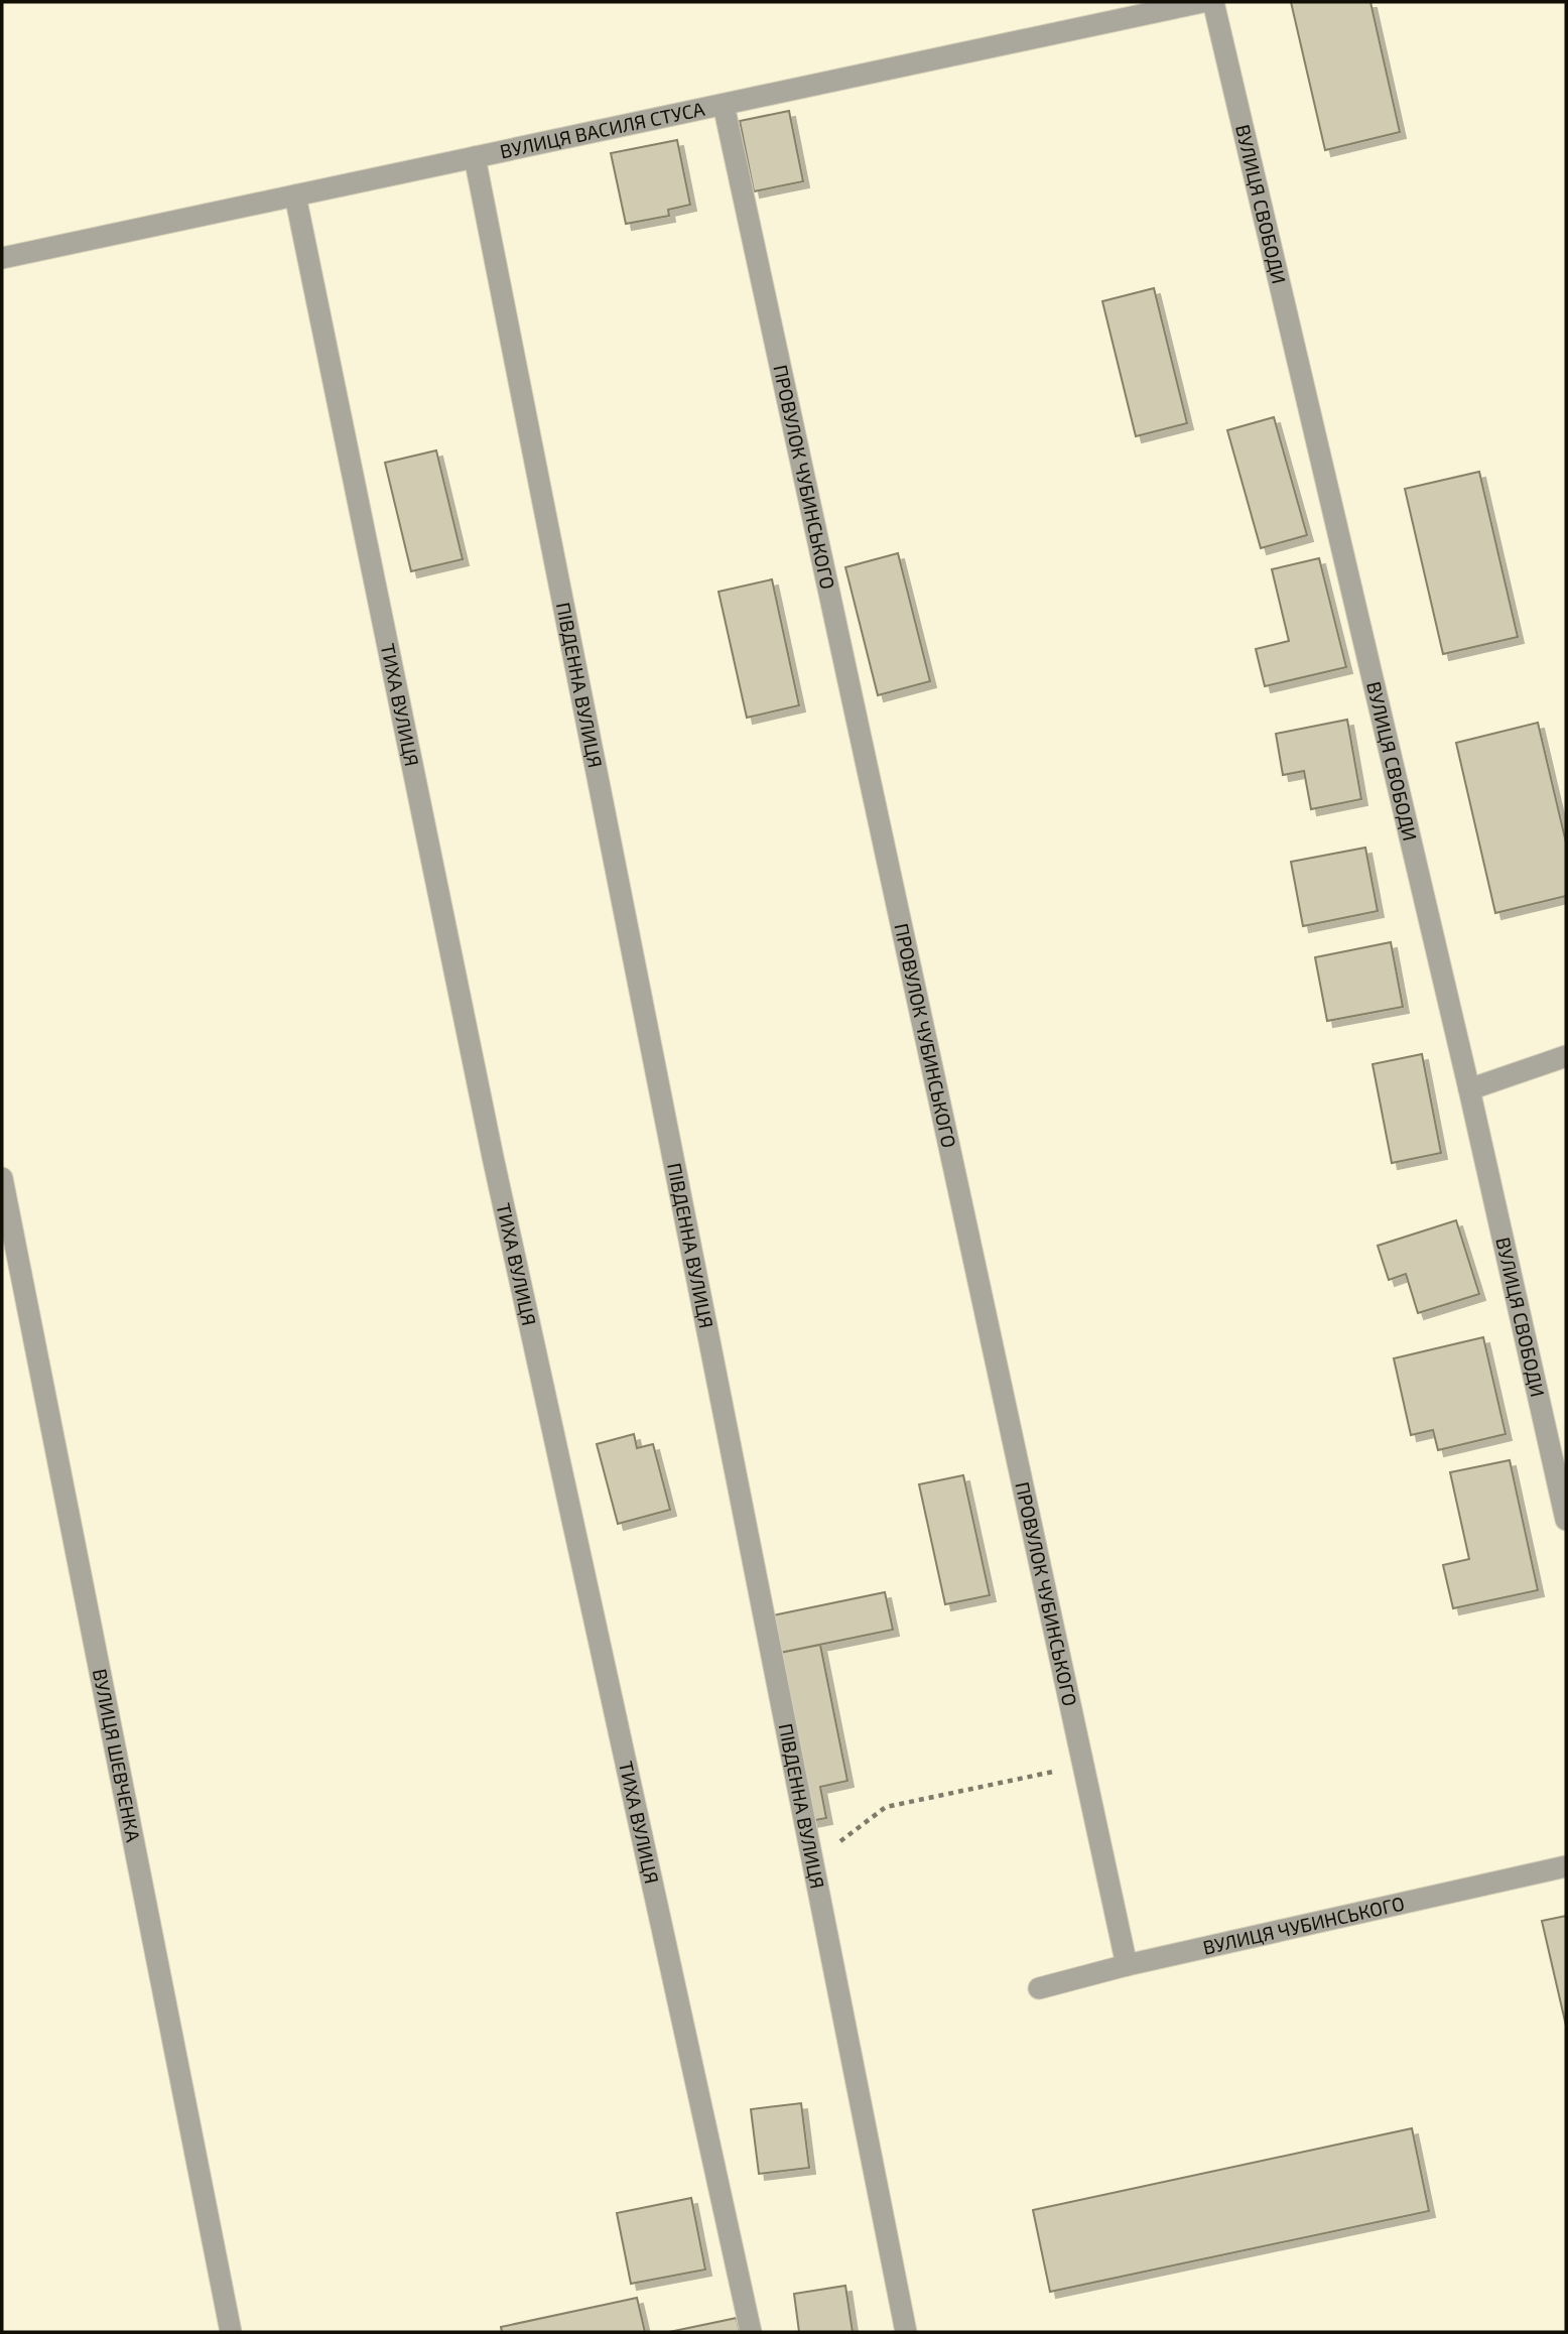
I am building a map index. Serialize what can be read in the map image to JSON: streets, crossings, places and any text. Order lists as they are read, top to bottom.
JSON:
{
  "streets": {
    "street": [
      "ВУЛИЦЯ ВАСИЛЯ СТУСА",
      "ВУЛИЦЯ СВОБОДИ",
      "ПРОВУЛОК ЧУБИНСЬКОГО",
      "ПІВДЕННА ВУЛИЦЯ",
      "ТИХА ВУЛИЦЯ",
      "ВУЛИЦЯ ШЕВЧЕНКА",
      "ВУЛИЦЯ ЧУБИНСЬКОГО"
    ]
  },
  "crossings": [
    ["ВУЛИЦЯ ВАСИЛЯ СТУСА", "ПРОВУЛОК ЧУБИНСЬКОГО"],
    ["ВУЛИЦЯ ВАСИЛЯ СТУСА", "ПІВДЕННА ВУЛИЦЯ"],
    ["ВУЛИЦЯ ВАСИЛЯ СТУСА", "ТИХА ВУЛИЦЯ"],
    ["ПРОВУЛОК ЧУБИНСЬКОГО", "ВУЛИЦЯ ЧУБИНСЬКОГО"]
  ]
}
